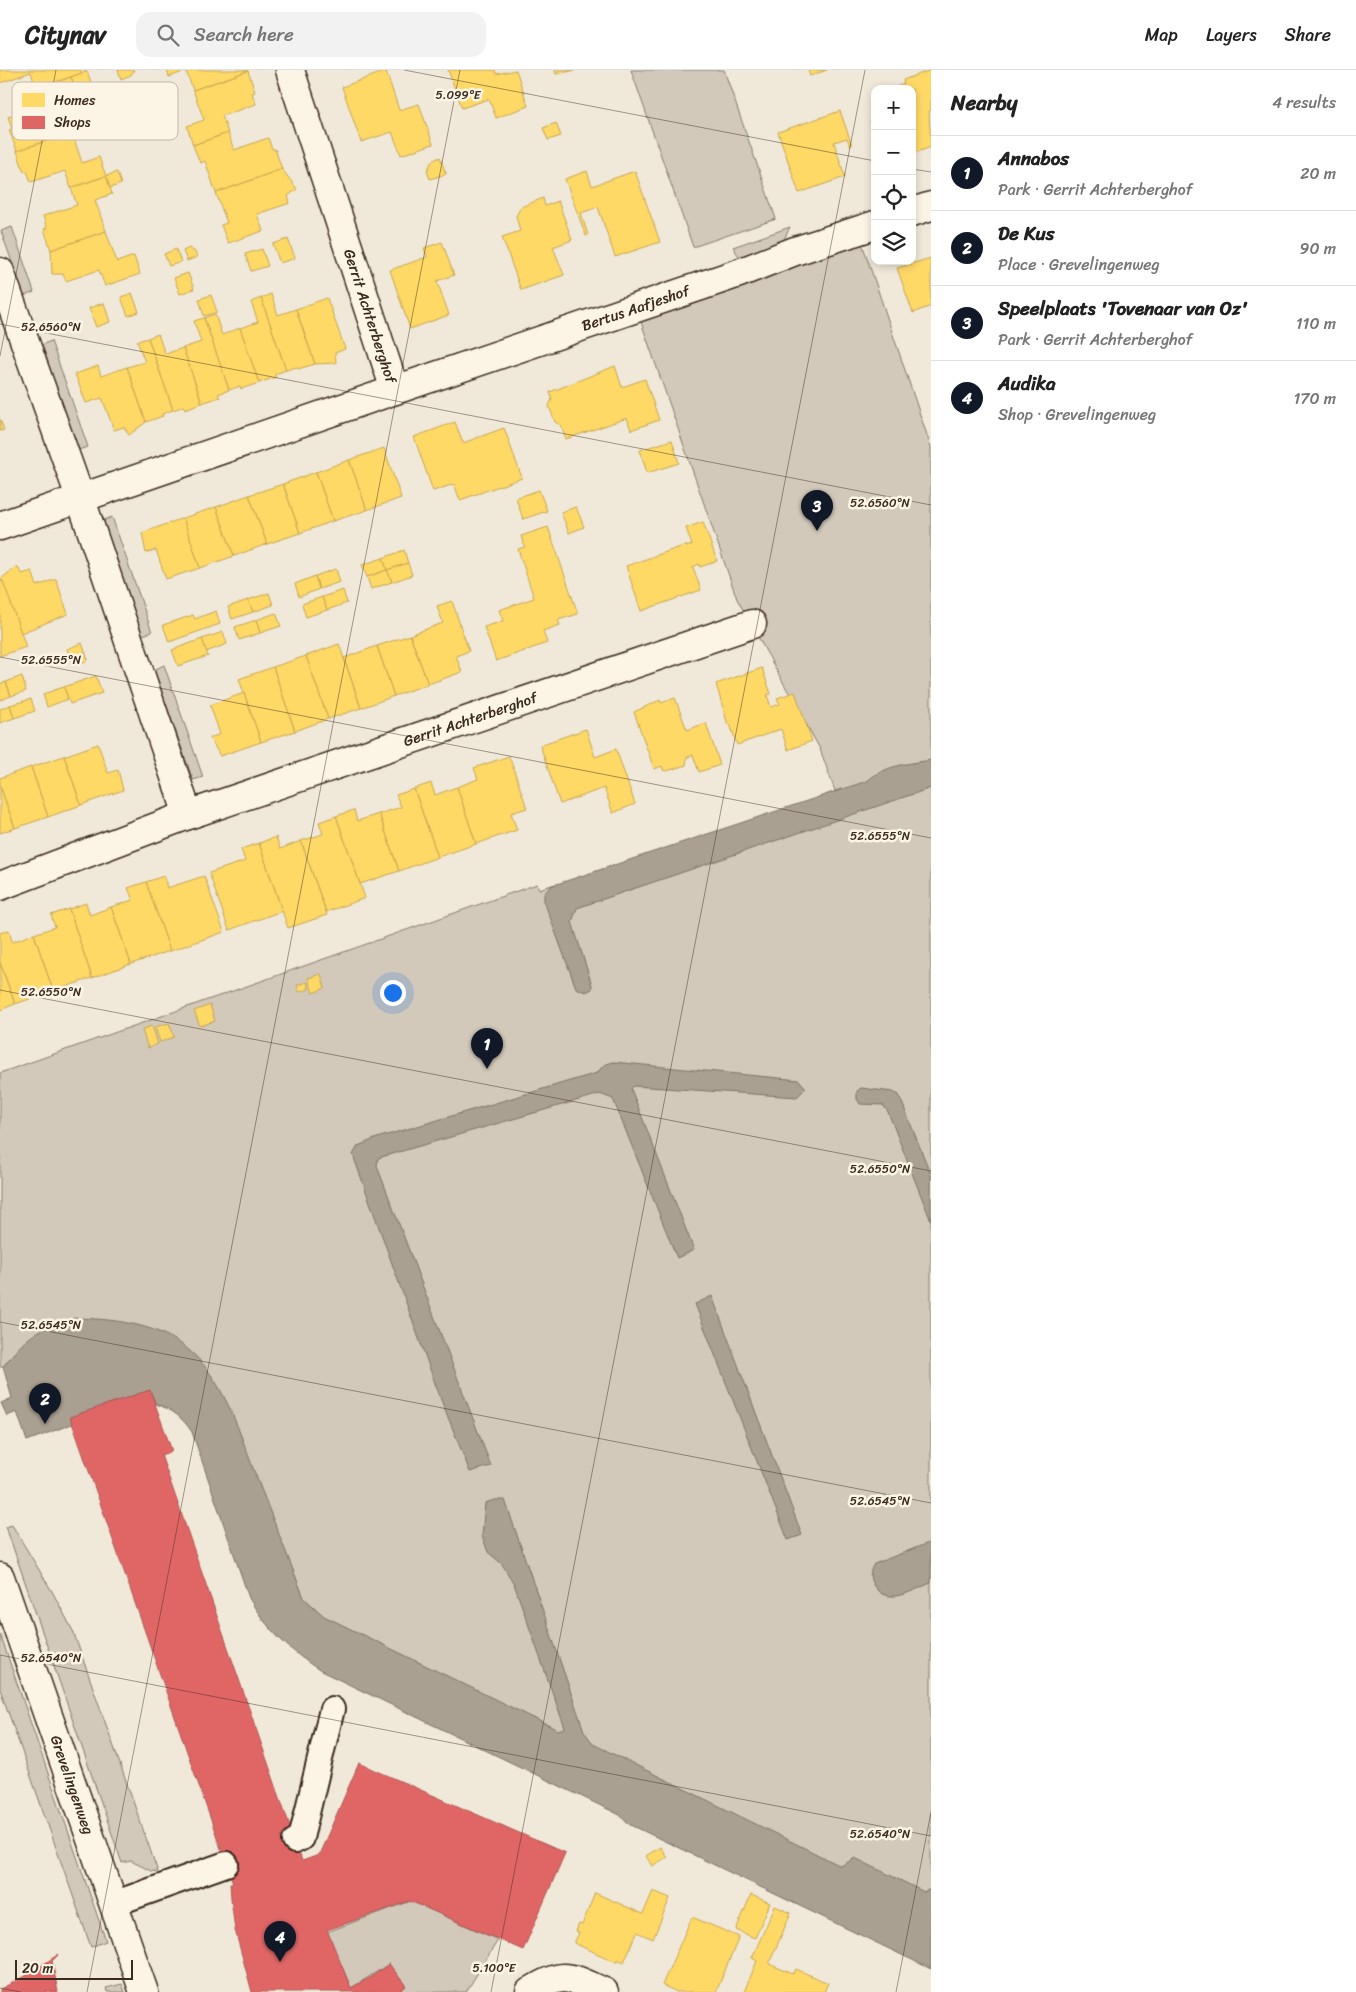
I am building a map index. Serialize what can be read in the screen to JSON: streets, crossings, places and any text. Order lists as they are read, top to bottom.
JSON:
{
  "streets": {
    "street": ["Bertus Aafjeshof", "Gerrit Achterberghof", "Grevelingenweg"]
  },
  "crossings": [
    ["Bertus Aafjeshof", "Gerrit Achterberghof"]
  ],
  "legend": ["Homes", "Shops"],
  "scale_bar": "20 m",
  "page": {
    "header": "Citynav",
    "search": "Search here",
    "nav": ["Map", "Layers", "Share"],
    "heading": ["Nearby", "4 results"],
    "map_buttons": ["+", "−"],
    "list": [
      {
        "mark": "1",
        "name": "Annabos",
        "note": "Park · Gerrit Achterberghof",
        "value": "20 m"
      },
      {
        "mark": "2",
        "name": "De Kus",
        "note": "Place · Grevelingenweg",
        "value": "90 m"
      },
      {
        "mark": "3",
        "name": "Speelplaats 'Tovenaar van Oz'",
        "note": "Park · Gerrit Achterberghof",
        "value": "110 m"
      },
      {
        "mark": "4",
        "name": "Audika",
        "note": "Shop · Grevelingenweg",
        "value": "170 m"
      }
    ],
    "pins": [
      "3",
      "1",
      "2",
      "4"
    ],
    "scale": "20 m"
  },
  "coordinates": [
    "5.099°E",
    "52.6560°N",
    "52.6555°N",
    "52.6550°N",
    "52.6545°N",
    "52.6540°N",
    "5.100°E"
  ]
}
